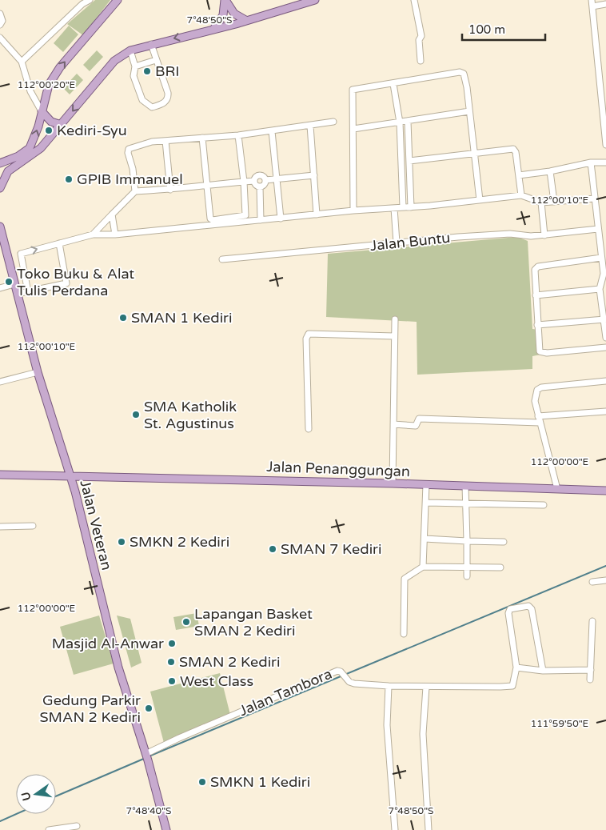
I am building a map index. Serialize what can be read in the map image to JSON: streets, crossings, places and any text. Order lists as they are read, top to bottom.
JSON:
{
  "streets": {
    "main road": ["Jalan Penanggungan", "Jalan Veteran"],
    "street": ["Jalan Buntu", "Jalan Tambora"]
  },
  "crossings": [
    ["Jalan Penanggungan", "Jalan Veteran"],
    ["Jalan Veteran", "Jalan Tambora"]
  ],
  "places": [
    "BRI",
    "Kediri-Syu",
    "GPIB Immanuel",
    "Toko Buku & Alat Tulis Perdana",
    "SMAN 1 Kediri",
    "SMA Katholik St. Agustinus",
    "SMKN 2 Kediri",
    "SMAN 7 Kediri",
    "Lapangan Basket SMAN 2 Kediri",
    "Masjid Al-Anwar",
    "SMAN 2 Kediri",
    "West Class",
    "Gedung Parkir SMAN 2 Kediri",
    "SMKN 1 Kediri"
  ],
  "scale_bar": "100 m",
  "north": "left",
  "coordinates": [
    "7°48'50\"S",
    "112°00'20\"E",
    "112°00'10\"E",
    "112°00'00\"E",
    "111°59'50\"E",
    "7°48'40\"S"
  ]
}
